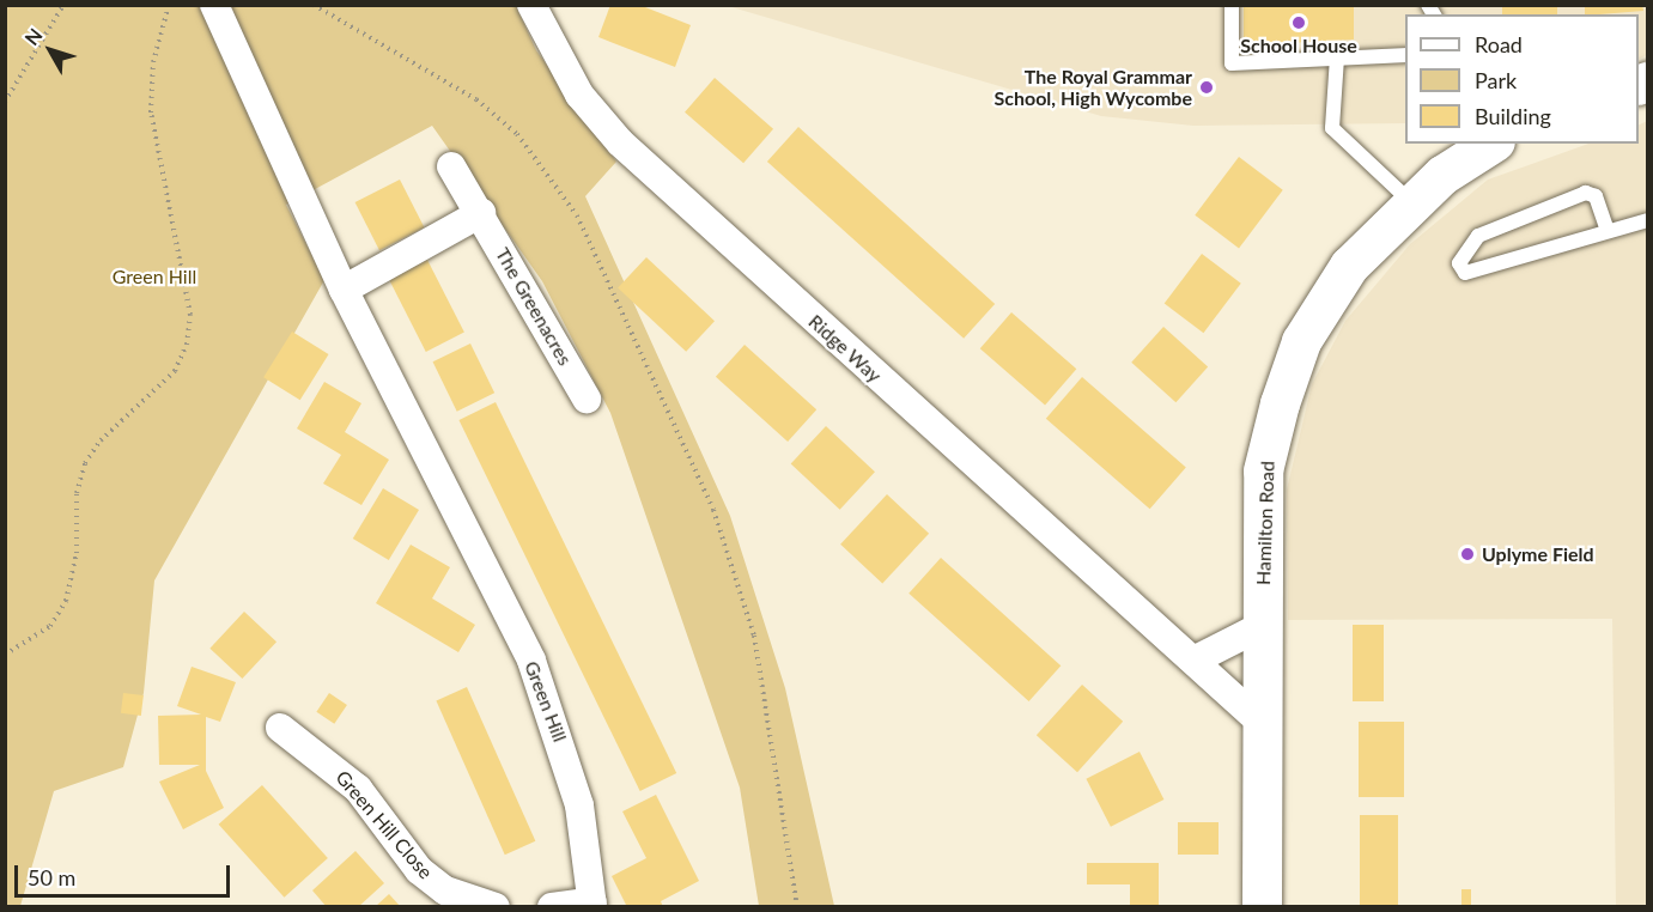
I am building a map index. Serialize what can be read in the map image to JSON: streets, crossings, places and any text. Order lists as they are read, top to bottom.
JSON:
{
  "streets": {
    "street": [
      "The Greenacres",
      "Ridge Way",
      "Hamilton Road",
      "Green Hill",
      "Green Hill Close"
    ]
  },
  "crossings": [
    ["Ridge Way", "Hamilton Road"]
  ],
  "parks": ["Green Hill"],
  "places": ["School House", "The Royal Grammar School, High Wycombe", "Uplyme Field"],
  "legend": ["Road", "Park", "Building"],
  "scale_bar": "50 m",
  "north": "top left"
}
